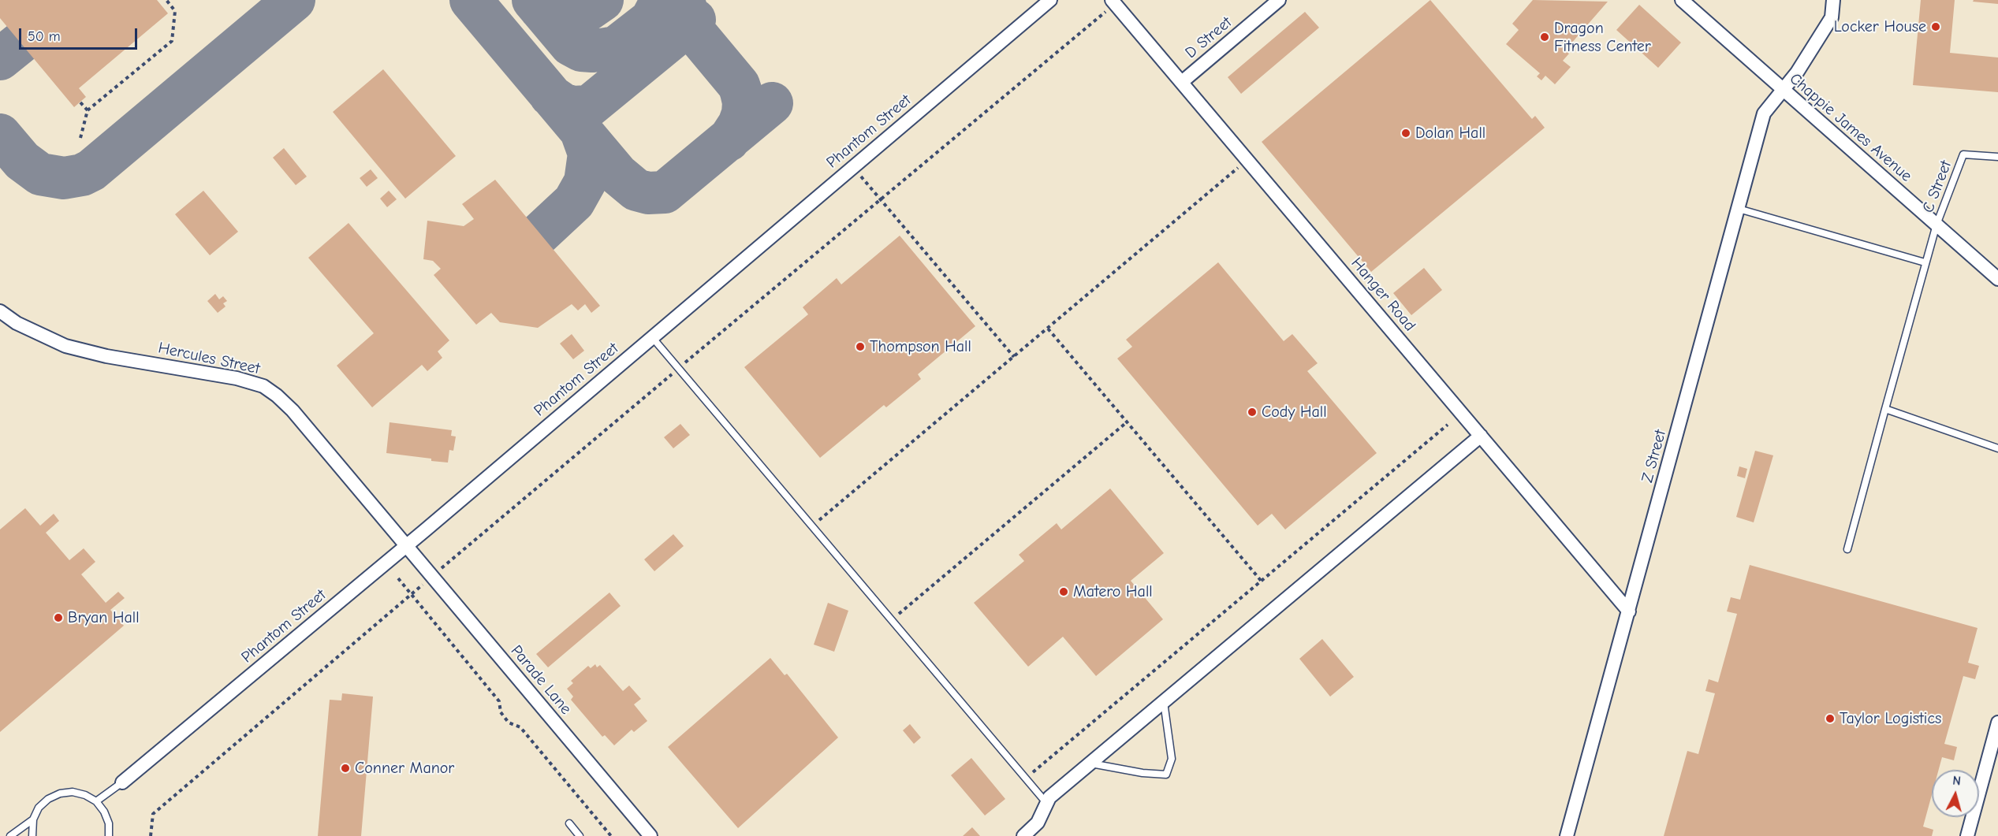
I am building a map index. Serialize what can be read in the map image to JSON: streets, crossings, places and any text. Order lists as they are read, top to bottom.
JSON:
{
  "streets": {
    "street": [
      "D Street",
      "Chappie James Avenue",
      "Phantom Street",
      "Hanger Road",
      "Hercules Street",
      "Z Street",
      "Parade Lane"
    ],
    "lane": ["C Street"]
  },
  "crossings": [
    ["D Street", "Hanger Road"],
    ["Chappie James Avenue", "C Street"],
    ["Chappie James Avenue", "Z Street"],
    ["Phantom Street", "Hercules Street"],
    ["Phantom Street", "Parade Lane"],
    ["Hanger Road", "Z Street"],
    ["Hercules Street", "Parade Lane"]
  ],
  "places": [
    "Locker House",
    "Dragon Fitness Center",
    "Dolan Hall",
    "Thompson Hall",
    "Cody Hall",
    "Matero Hall",
    "Bryan Hall",
    "Taylor Logistics",
    "Conner Manor"
  ],
  "scale_bar": "50 m",
  "north": "top"
}
